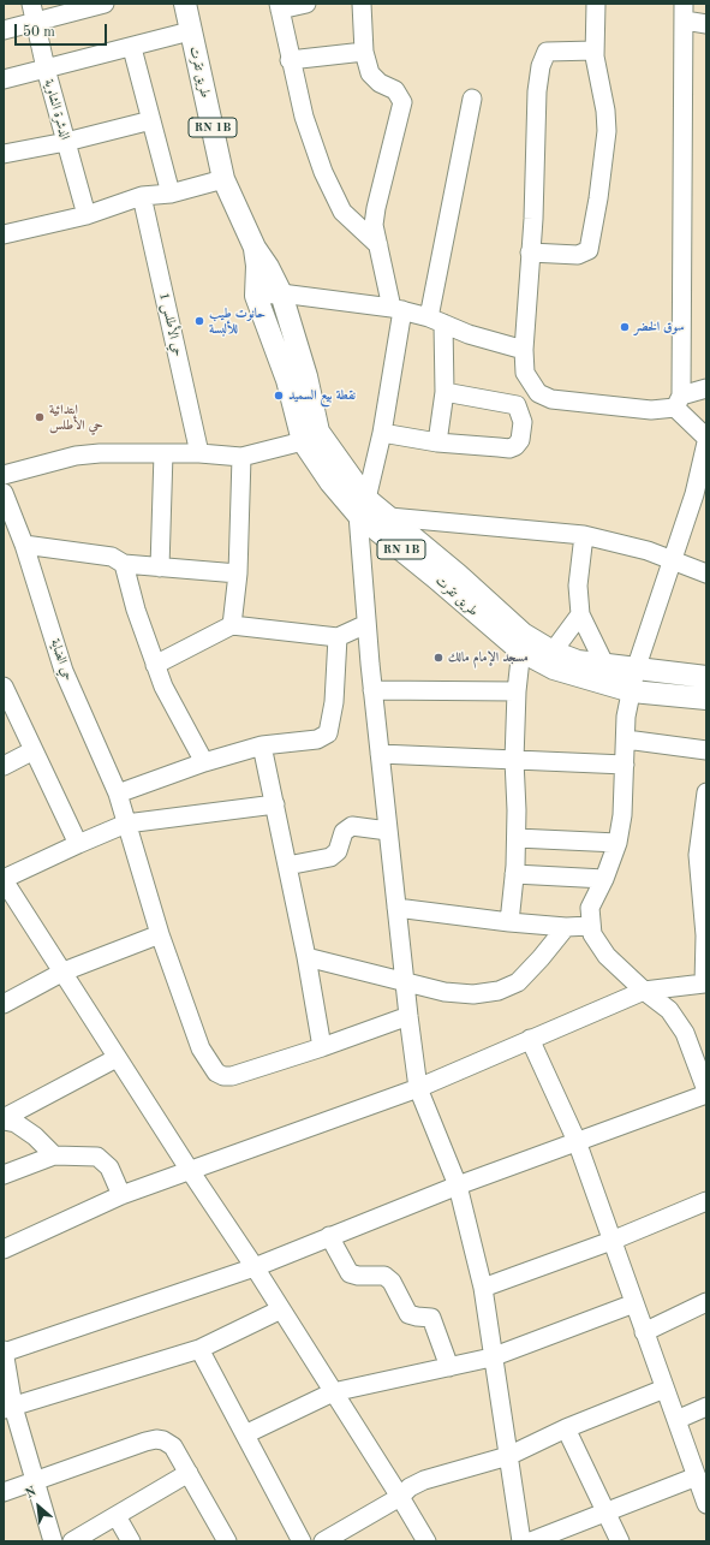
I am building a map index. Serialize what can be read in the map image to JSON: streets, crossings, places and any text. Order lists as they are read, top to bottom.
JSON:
{
  "streets": {
    "main road": ["طريق تقرت", "RN 1B"],
    "street": ["الدشرة الشاوية", "حي الأطلس 1", "حي الضاية"]
  },
  "places": [
    "حانوت طيب للألبسة",
    "سوق الخضر",
    "نقطة بيع السميد",
    "ابتدائية حي الأطلس",
    "مسجد الإمام مالك"
  ],
  "scale_bar": "50 m",
  "north": "top left"
}
